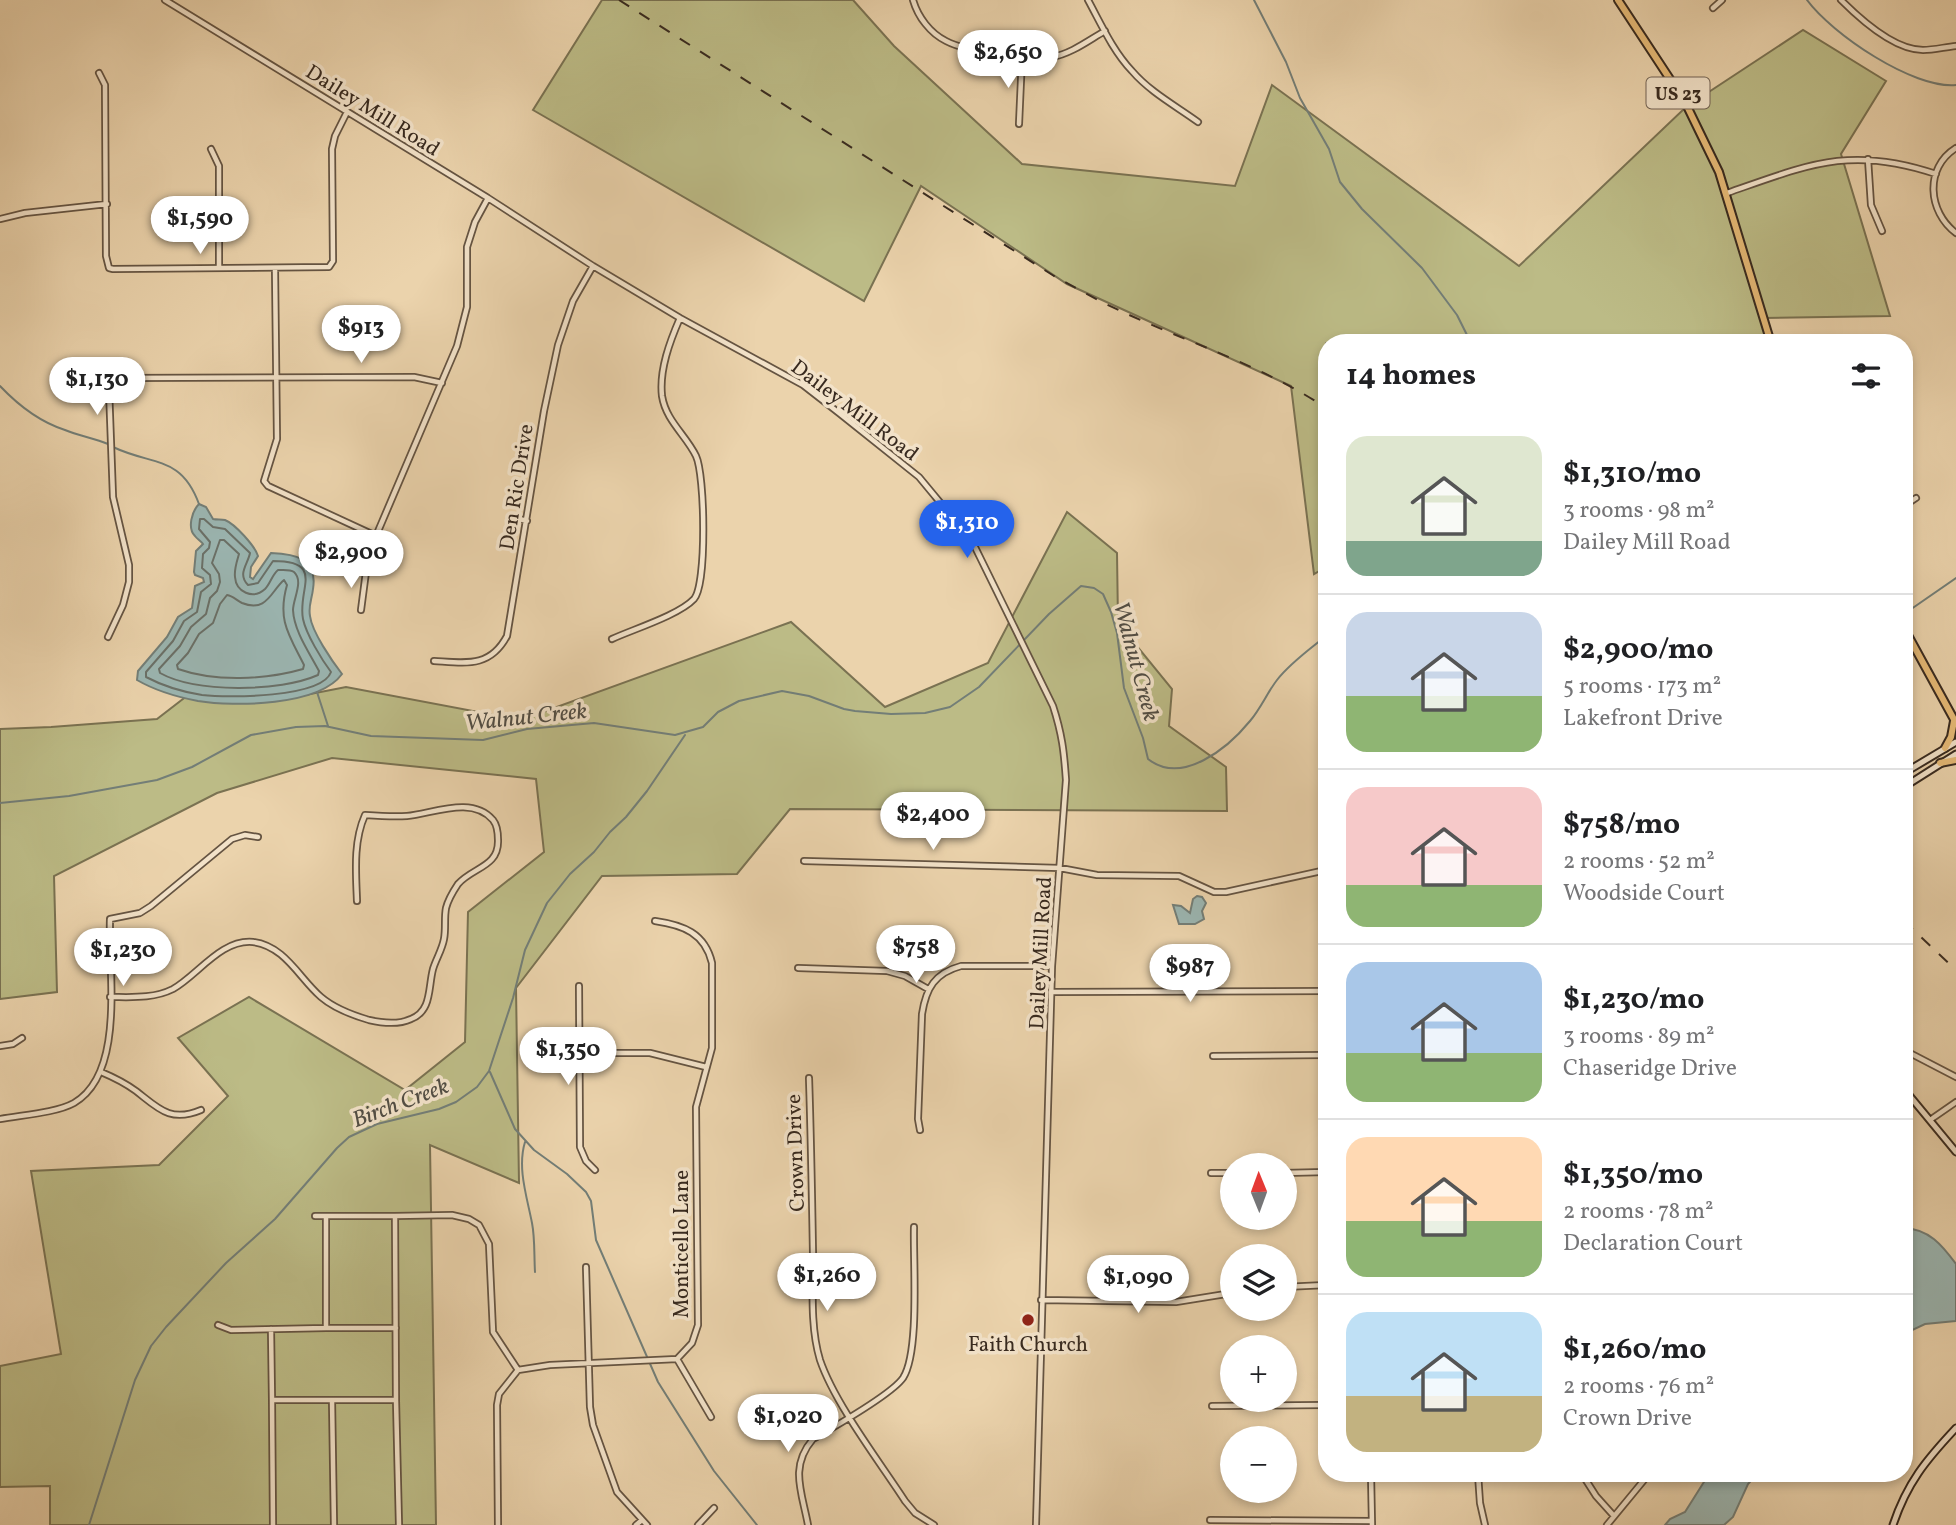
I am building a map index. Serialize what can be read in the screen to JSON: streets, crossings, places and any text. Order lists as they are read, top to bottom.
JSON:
{
  "streets": {
    "main road": ["US 23"],
    "street": [
      "Dailey Mill Road",
      "Den Ric Drive",
      "Crown Drive",
      "Monticello Lane"
    ]
  },
  "crossings": [
    ["Dailey Mill Road", "Den Ric Drive"]
  ],
  "water": ["Walnut Creek", "Birch Creek"],
  "places": ["Faith Church"],
  "north": "top",
  "page": {
    "price": [
      "$2,650",
      "$1,590",
      "$913",
      "$1,130",
      "$1,310",
      "$2,900",
      "$2,400",
      "$758",
      "$1,230",
      "$987",
      "$1,350",
      "$1,260",
      "$1,090",
      "$1,020"
    ],
    "heading": "14 homes",
    "list": [
      {
        "name": "$1,310/mo",
        "note": "3 rooms · 98 m² · Dailey Mill Road"
      },
      {
        "name": "$2,900/mo",
        "note": "5 rooms · 173 m² · Lakefront Drive"
      },
      {
        "name": "$758/mo",
        "note": "2 rooms · 52 m² · Woodside Court"
      },
      {
        "name": "$1,230/mo",
        "note": "3 rooms · 89 m² · Chaseridge Drive"
      },
      {
        "name": "$1,350/mo",
        "note": "2 rooms · 78 m² · Declaration Court"
      },
      {
        "name": "$1,260/mo",
        "note": "2 rooms · 76 m² · Crown Drive"
      }
    ],
    "map_buttons": ["+", "−"]
  }
}
